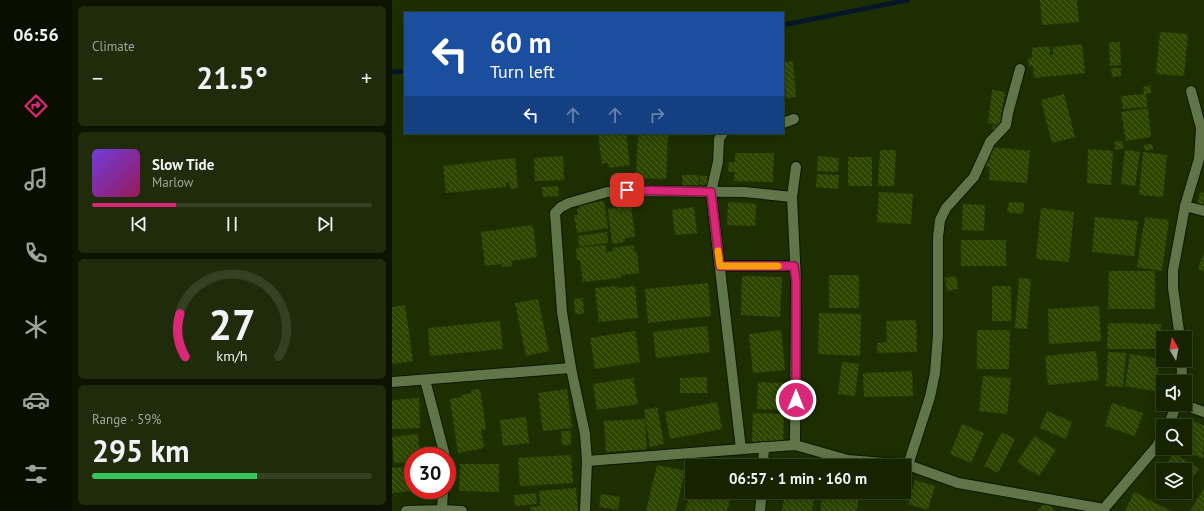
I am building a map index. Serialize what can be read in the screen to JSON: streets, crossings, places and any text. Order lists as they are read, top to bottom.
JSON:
{
  "north": "top",
  "page": {
    "tabs": "06:56",
    "tile": [
      "Climate",
      ["Range · 59%", "295 km"]
    ],
    "turn": ["60 m", "Turn left"],
    "heat": ["−", "21.5°", "+"],
    "song": ["Slow Tide", "Marlow"],
    "limit": "30",
    "trip": "06:57 · 1 min · 160 m",
    "gauge": ["27", "km/h"]
  }
}
